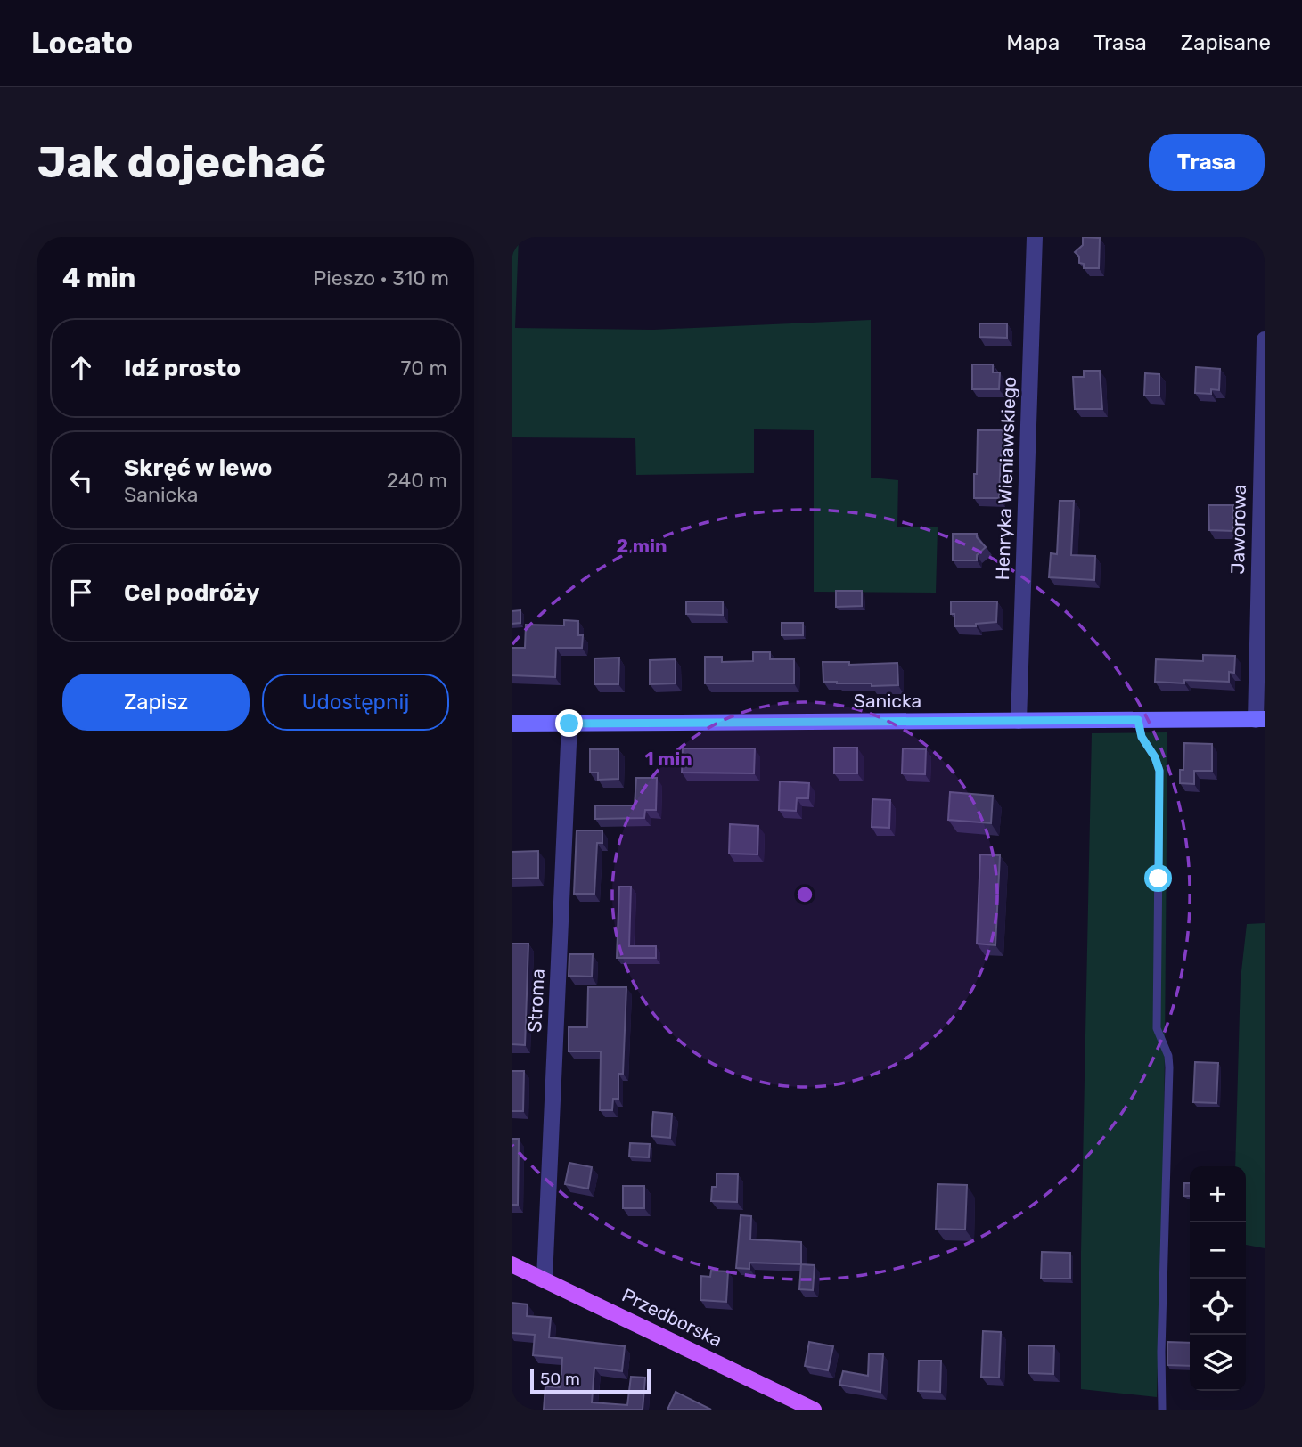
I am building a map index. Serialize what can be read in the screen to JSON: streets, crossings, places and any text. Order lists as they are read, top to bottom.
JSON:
{
  "streets": {
    "main road": ["Przedborska"],
    "street": [
      "Henryka Wieniawskiego",
      "Jaworowa",
      "Sanicka",
      "Stroma"
    ]
  },
  "crossings": [
    ["Henryka Wieniawskiego", "Sanicka"],
    ["Jaworowa", "Sanicka"],
    ["Sanicka", "Stroma"],
    ["Stroma", "Przedborska"]
  ],
  "scale_bar": "50 m",
  "page": {
    "header": "Locato",
    "nav": ["Mapa", "Trasa", "Zapisane"],
    "buttons": [
      "Trasa",
      ["Zapisz", "Udostępnij"]
    ],
    "title": "Jak dojechać",
    "heading": ["4 min", "Pieszo · 310 m"],
    "list": [
      ["Idź prosto", "70 m"],
      ["Skręć w lewo", "Sanicka", "240 m"],
      "Cel podróży"
    ],
    "map_buttons": ["+", "−"],
    "scale": "50 m"
  },
  "rings": ["2 min", "1 min"]
}
